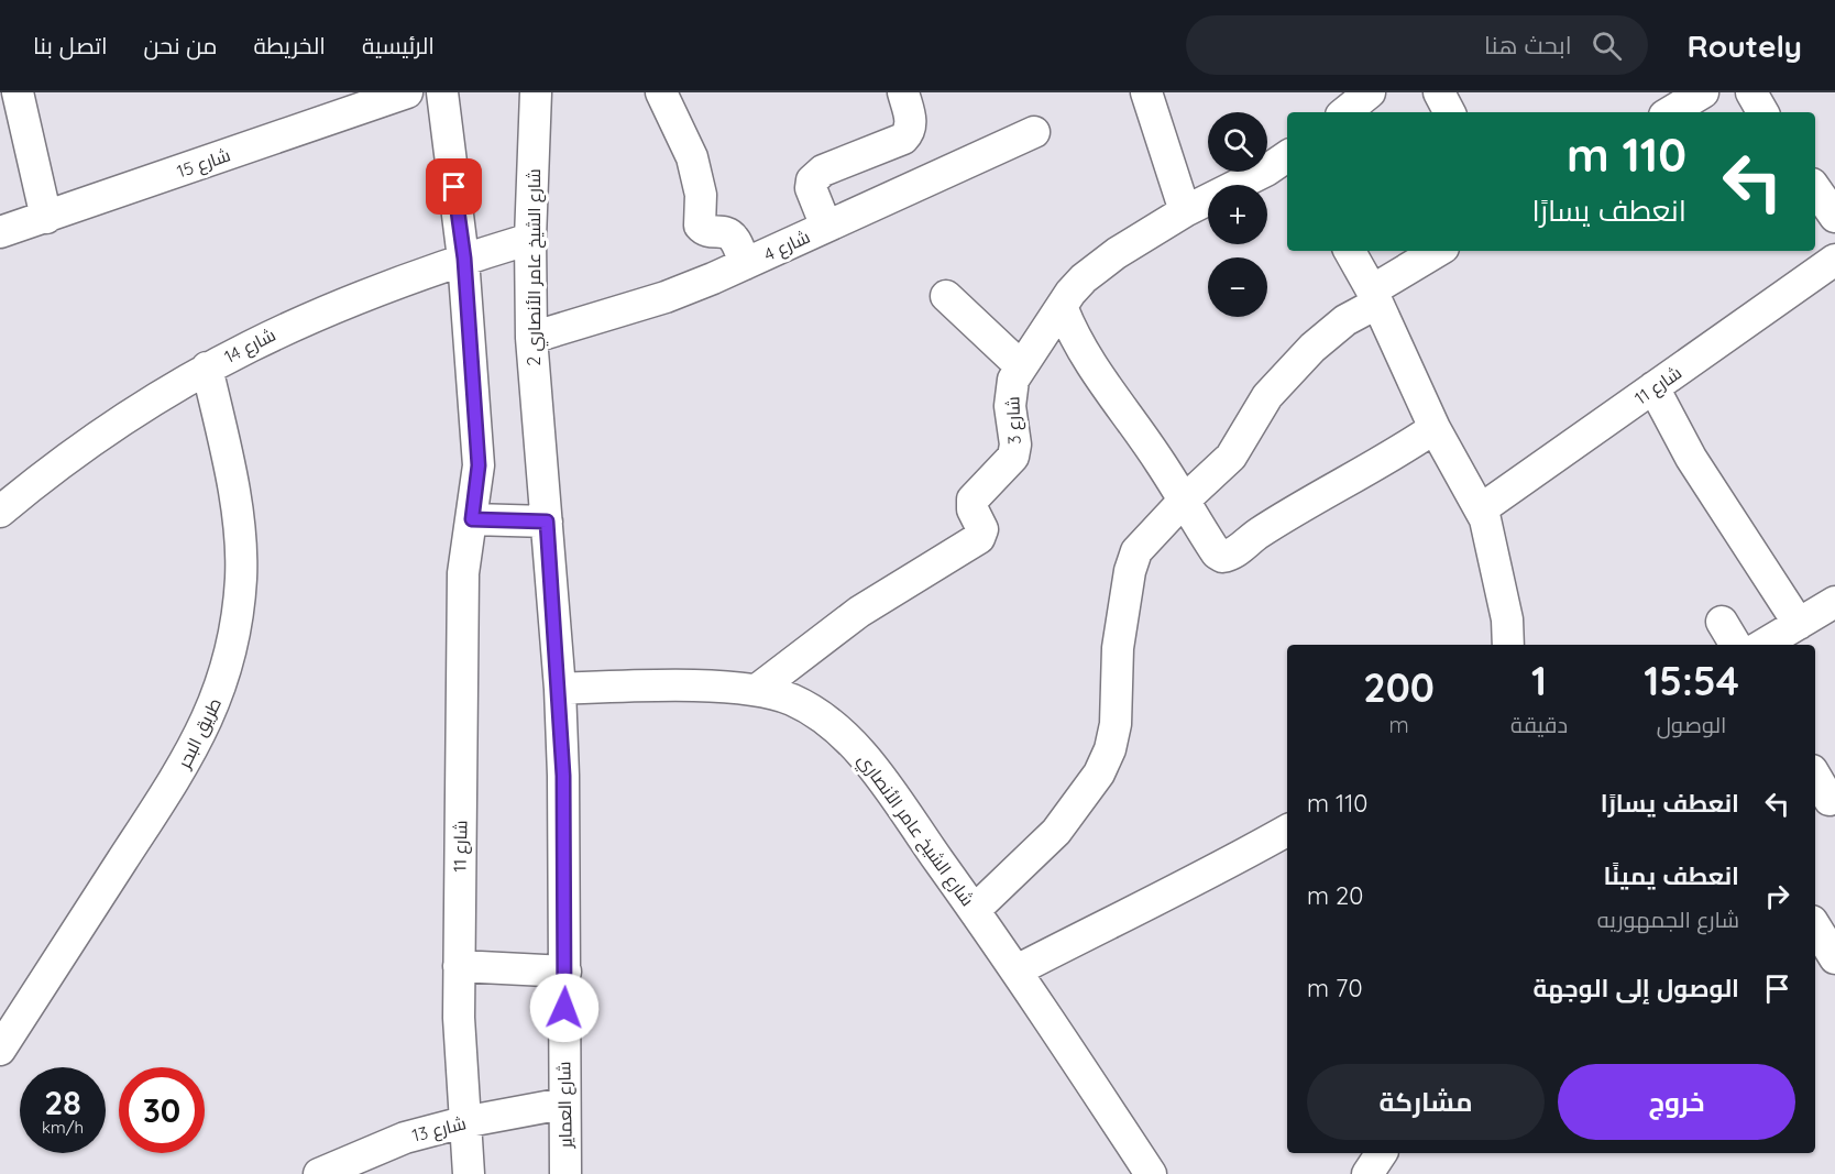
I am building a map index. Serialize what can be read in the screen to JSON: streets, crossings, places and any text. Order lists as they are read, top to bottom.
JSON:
{
  "streets": {
    "street": [
      "شارع 15",
      "شارع 4",
      "شارع الشيخ عامر الأنصاري 2",
      "شارع 14",
      "شارع 11",
      "شارع 3",
      "طريق البحر",
      "شارع الشيخ عامر الأنصاري",
      "شارع العماير",
      "شارع 13"
    ]
  },
  "crossings": [
    ["شارع 4", "شارع الشيخ عامر الأنصاري 2"],
    ["شارع الشيخ عامر الأنصاري 2", "شارع 14"],
    ["شارع الشيخ عامر الأنصاري 2", "شارع العماير"],
    ["شارع 14", "شارع 11"],
    ["شارع 14", "طريق البحر"],
    ["شارع 11", "شارع 13"],
    ["شارع 3", "شارع الشيخ عامر الأنصاري"],
    ["شارع الشيخ عامر الأنصاري", "شارع العماير"],
    ["شارع العماير", "شارع 13"]
  ],
  "page": {
    "header": "Routely",
    "search": "ابحث هنا",
    "nav": [
      "الرئيسية",
      "الخريطة",
      "من نحن",
      "اتصل بنا"
    ],
    "map_buttons": ["+", "−"],
    "turn": ["110 m", "انعطف يسارًا"],
    "eta": [
      "15:54",
      "الوصول",
      "1",
      "دقيقة",
      "200",
      "m"
    ],
    "list": [
      {
        "name": "انعطف يسارًا",
        "value": "110 m"
      },
      {
        "name": "انعطف يمينًا",
        "note": "شارع الجمهوريه",
        "value": "20 m"
      },
      {
        "name": "الوصول إلى الوجهة",
        "value": "70 m"
      }
    ],
    "buttons": ["خروج", "مشاركة"],
    "speed": "28 km/h",
    "limit": "30"
  }
}
